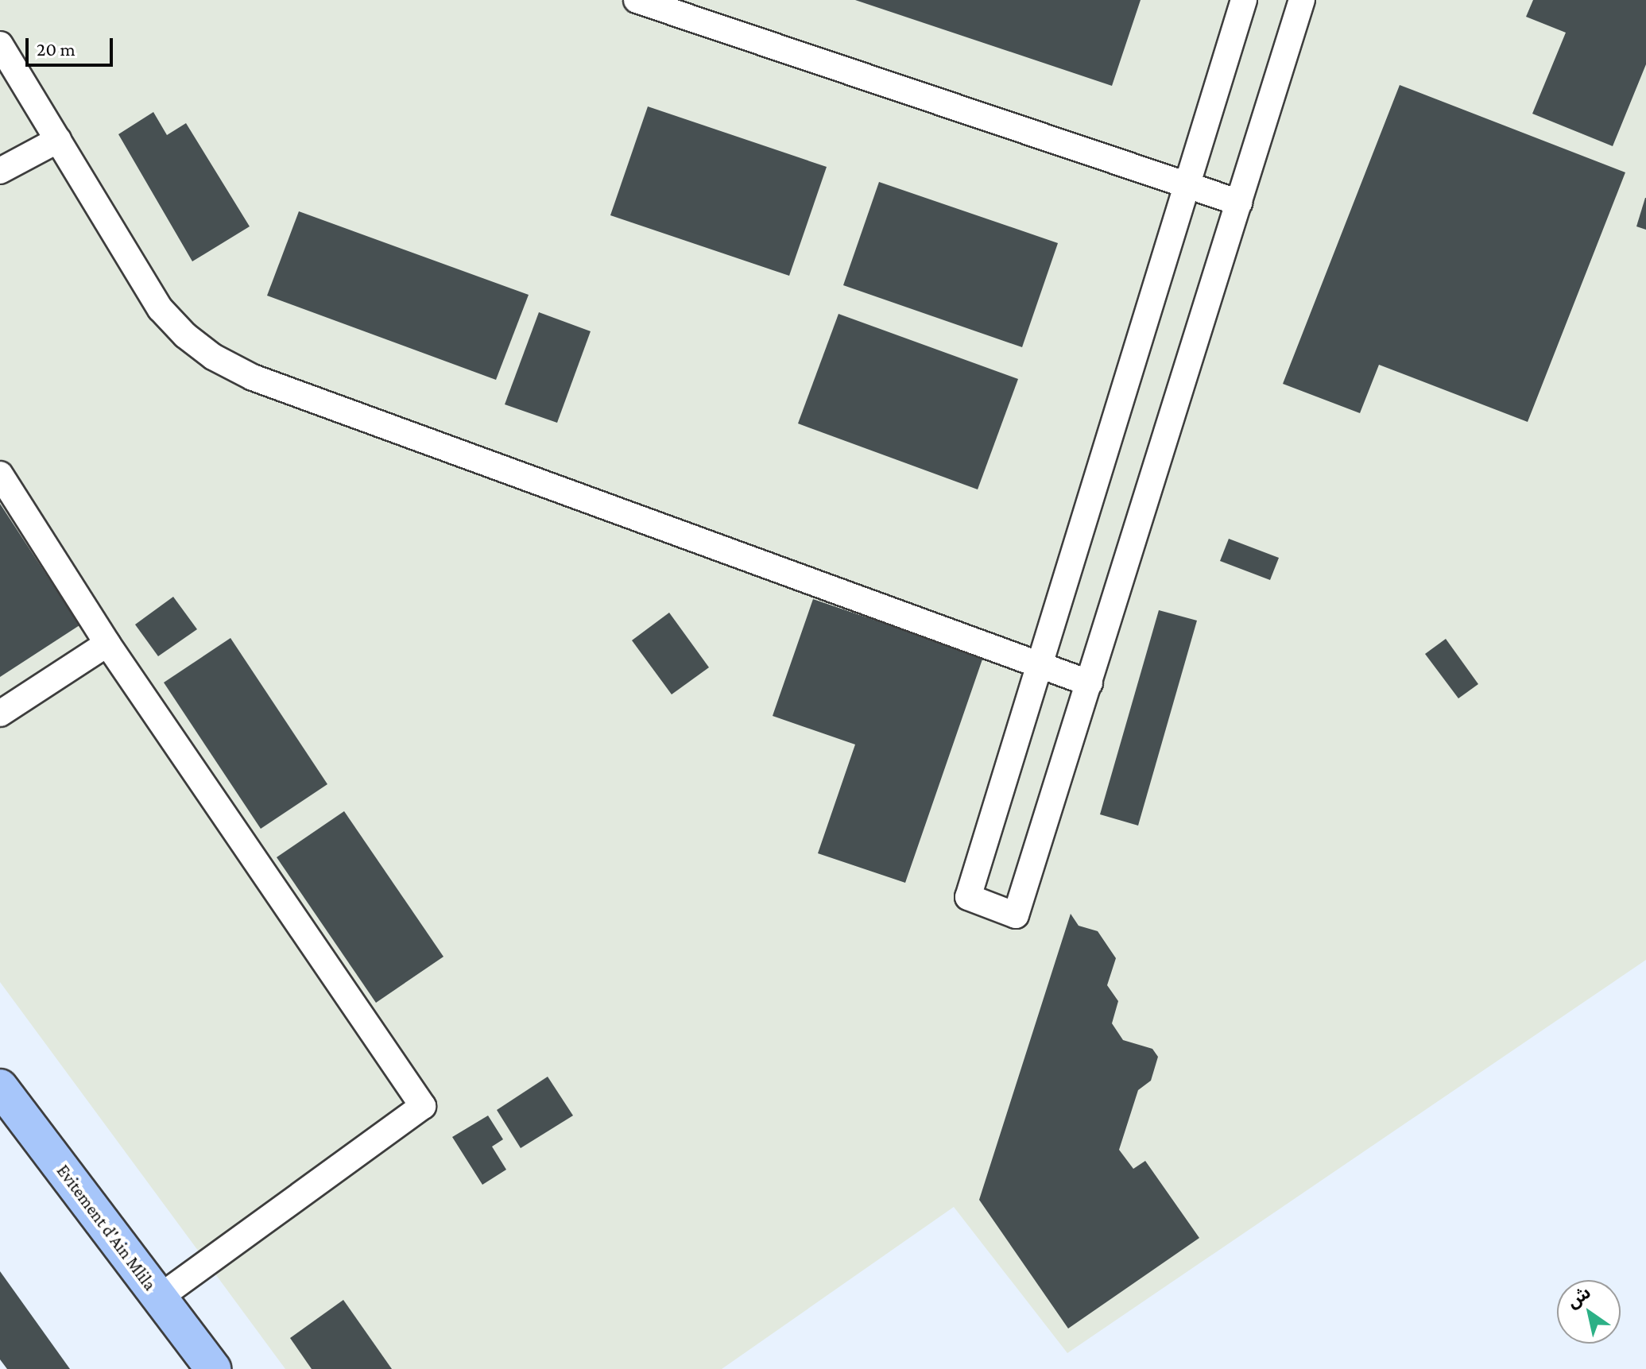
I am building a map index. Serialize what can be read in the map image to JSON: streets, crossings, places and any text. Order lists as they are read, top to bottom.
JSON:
{
  "streets": {
    "main road": ["Evitement d'Ain Mlila"]
  },
  "scale_bar": "20 m",
  "north": "top left"
}
